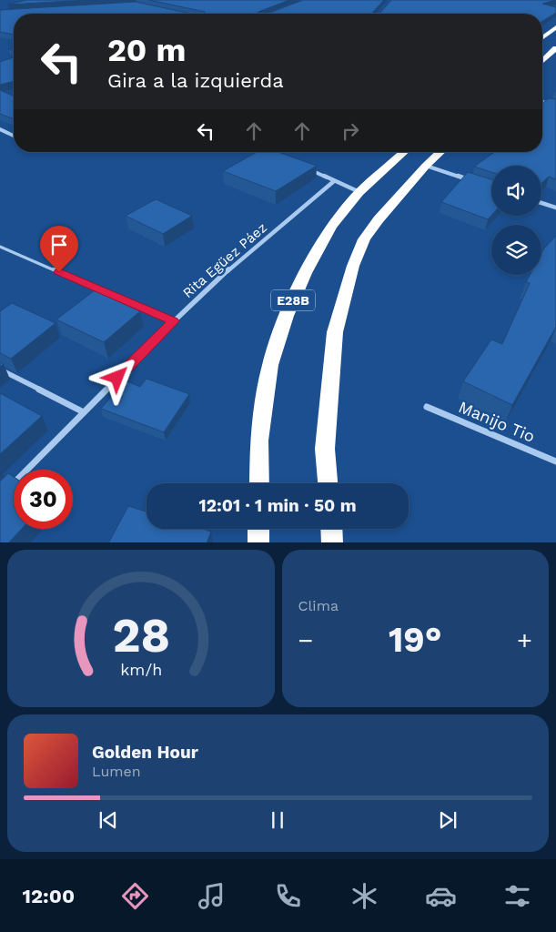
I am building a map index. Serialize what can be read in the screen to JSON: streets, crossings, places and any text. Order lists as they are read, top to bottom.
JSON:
{
  "streets": {
    "highway": ["E28B"],
    "street": ["Rita Egüez Páez", "Manijo Tio"]
  },
  "page": {
    "turn": ["20 m", "Gira a la izquierda"],
    "limit": "30",
    "trip": "12:01 · 1 min · 50 m",
    "tile": "Clima",
    "heat": ["−", "19°", "+"],
    "song": ["Golden Hour", "Lumen"],
    "tabs": "12:00",
    "gauge": ["28", "km/h"]
  }
}
